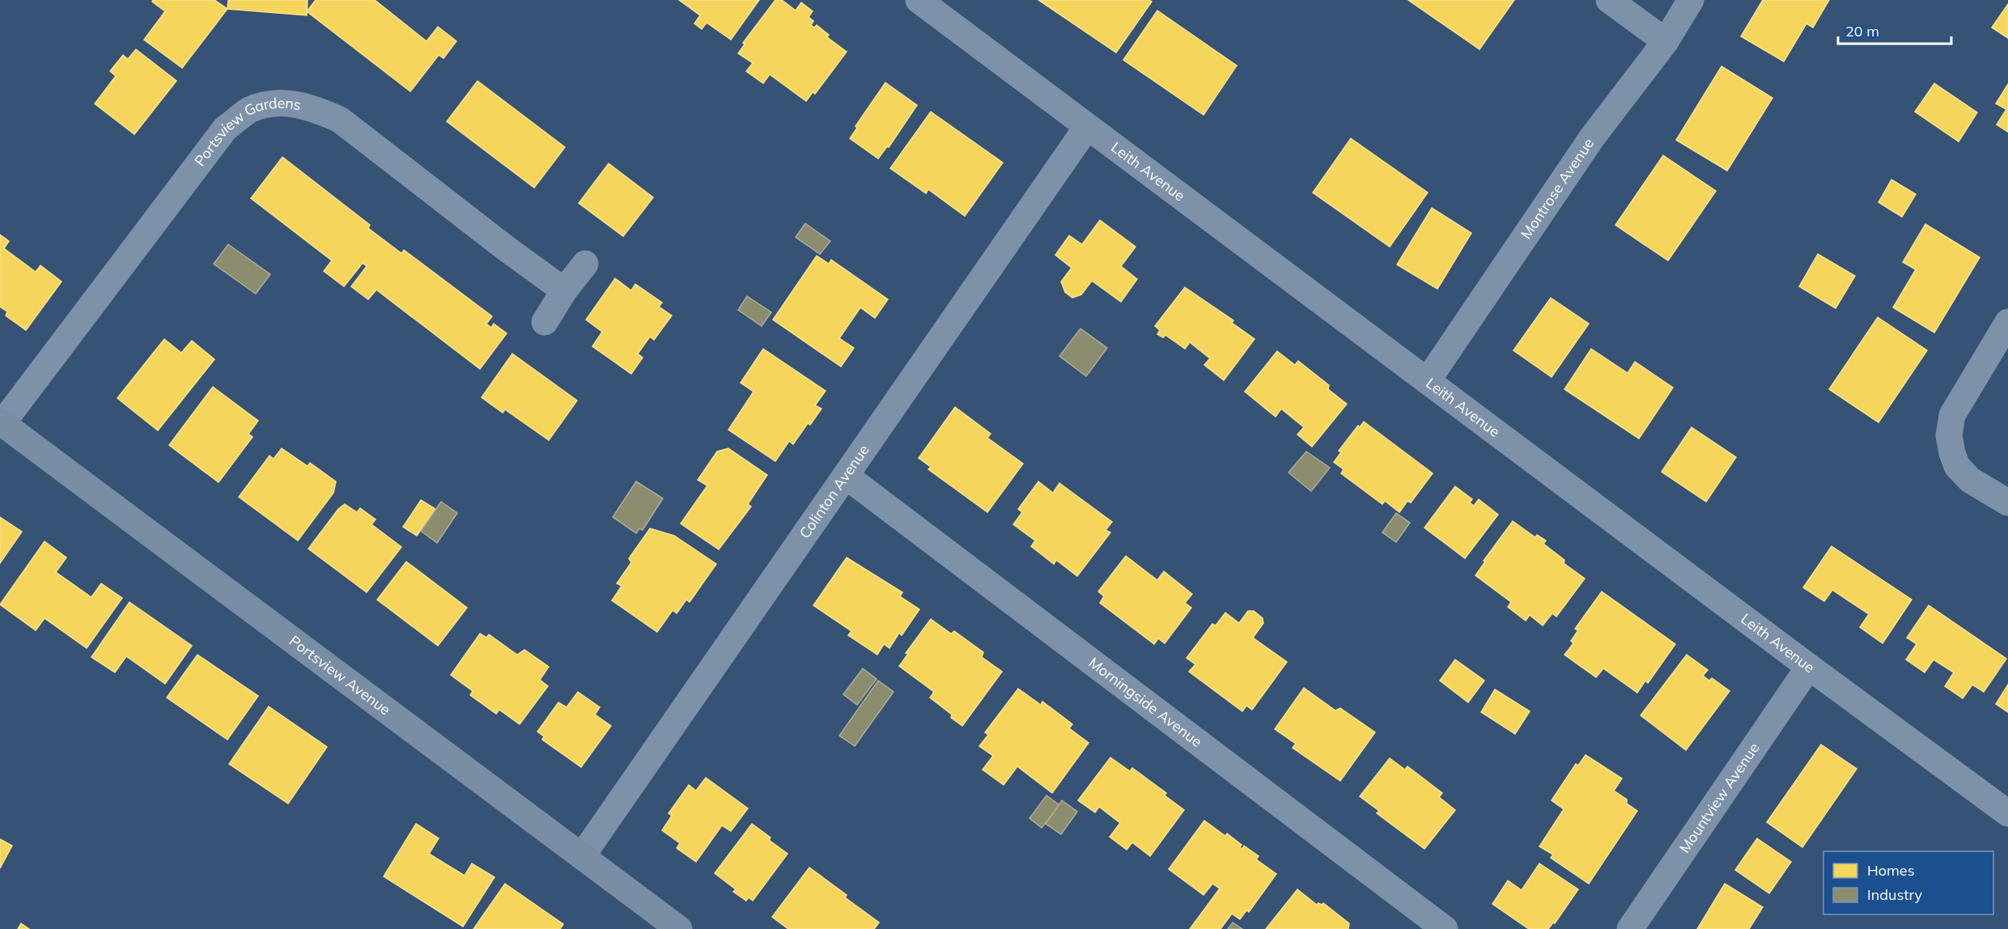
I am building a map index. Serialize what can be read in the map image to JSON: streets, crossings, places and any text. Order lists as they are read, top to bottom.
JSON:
{
  "streets": {
    "street": [
      "Portsview Gardens",
      "Leith Avenue",
      "Montrose Avenue",
      "Colinton Avenue",
      "Portsview Avenue",
      "Morningside Avenue",
      "Mountview Avenue"
    ]
  },
  "crossings": [
    ["Portsview Gardens", "Portsview Avenue"],
    ["Leith Avenue", "Montrose Avenue"],
    ["Leith Avenue", "Colinton Avenue"],
    ["Leith Avenue", "Mountview Avenue"],
    ["Colinton Avenue", "Portsview Avenue"],
    ["Colinton Avenue", "Morningside Avenue"]
  ],
  "legend": ["Homes", "Industry"],
  "scale_bar": "20 m"
}
